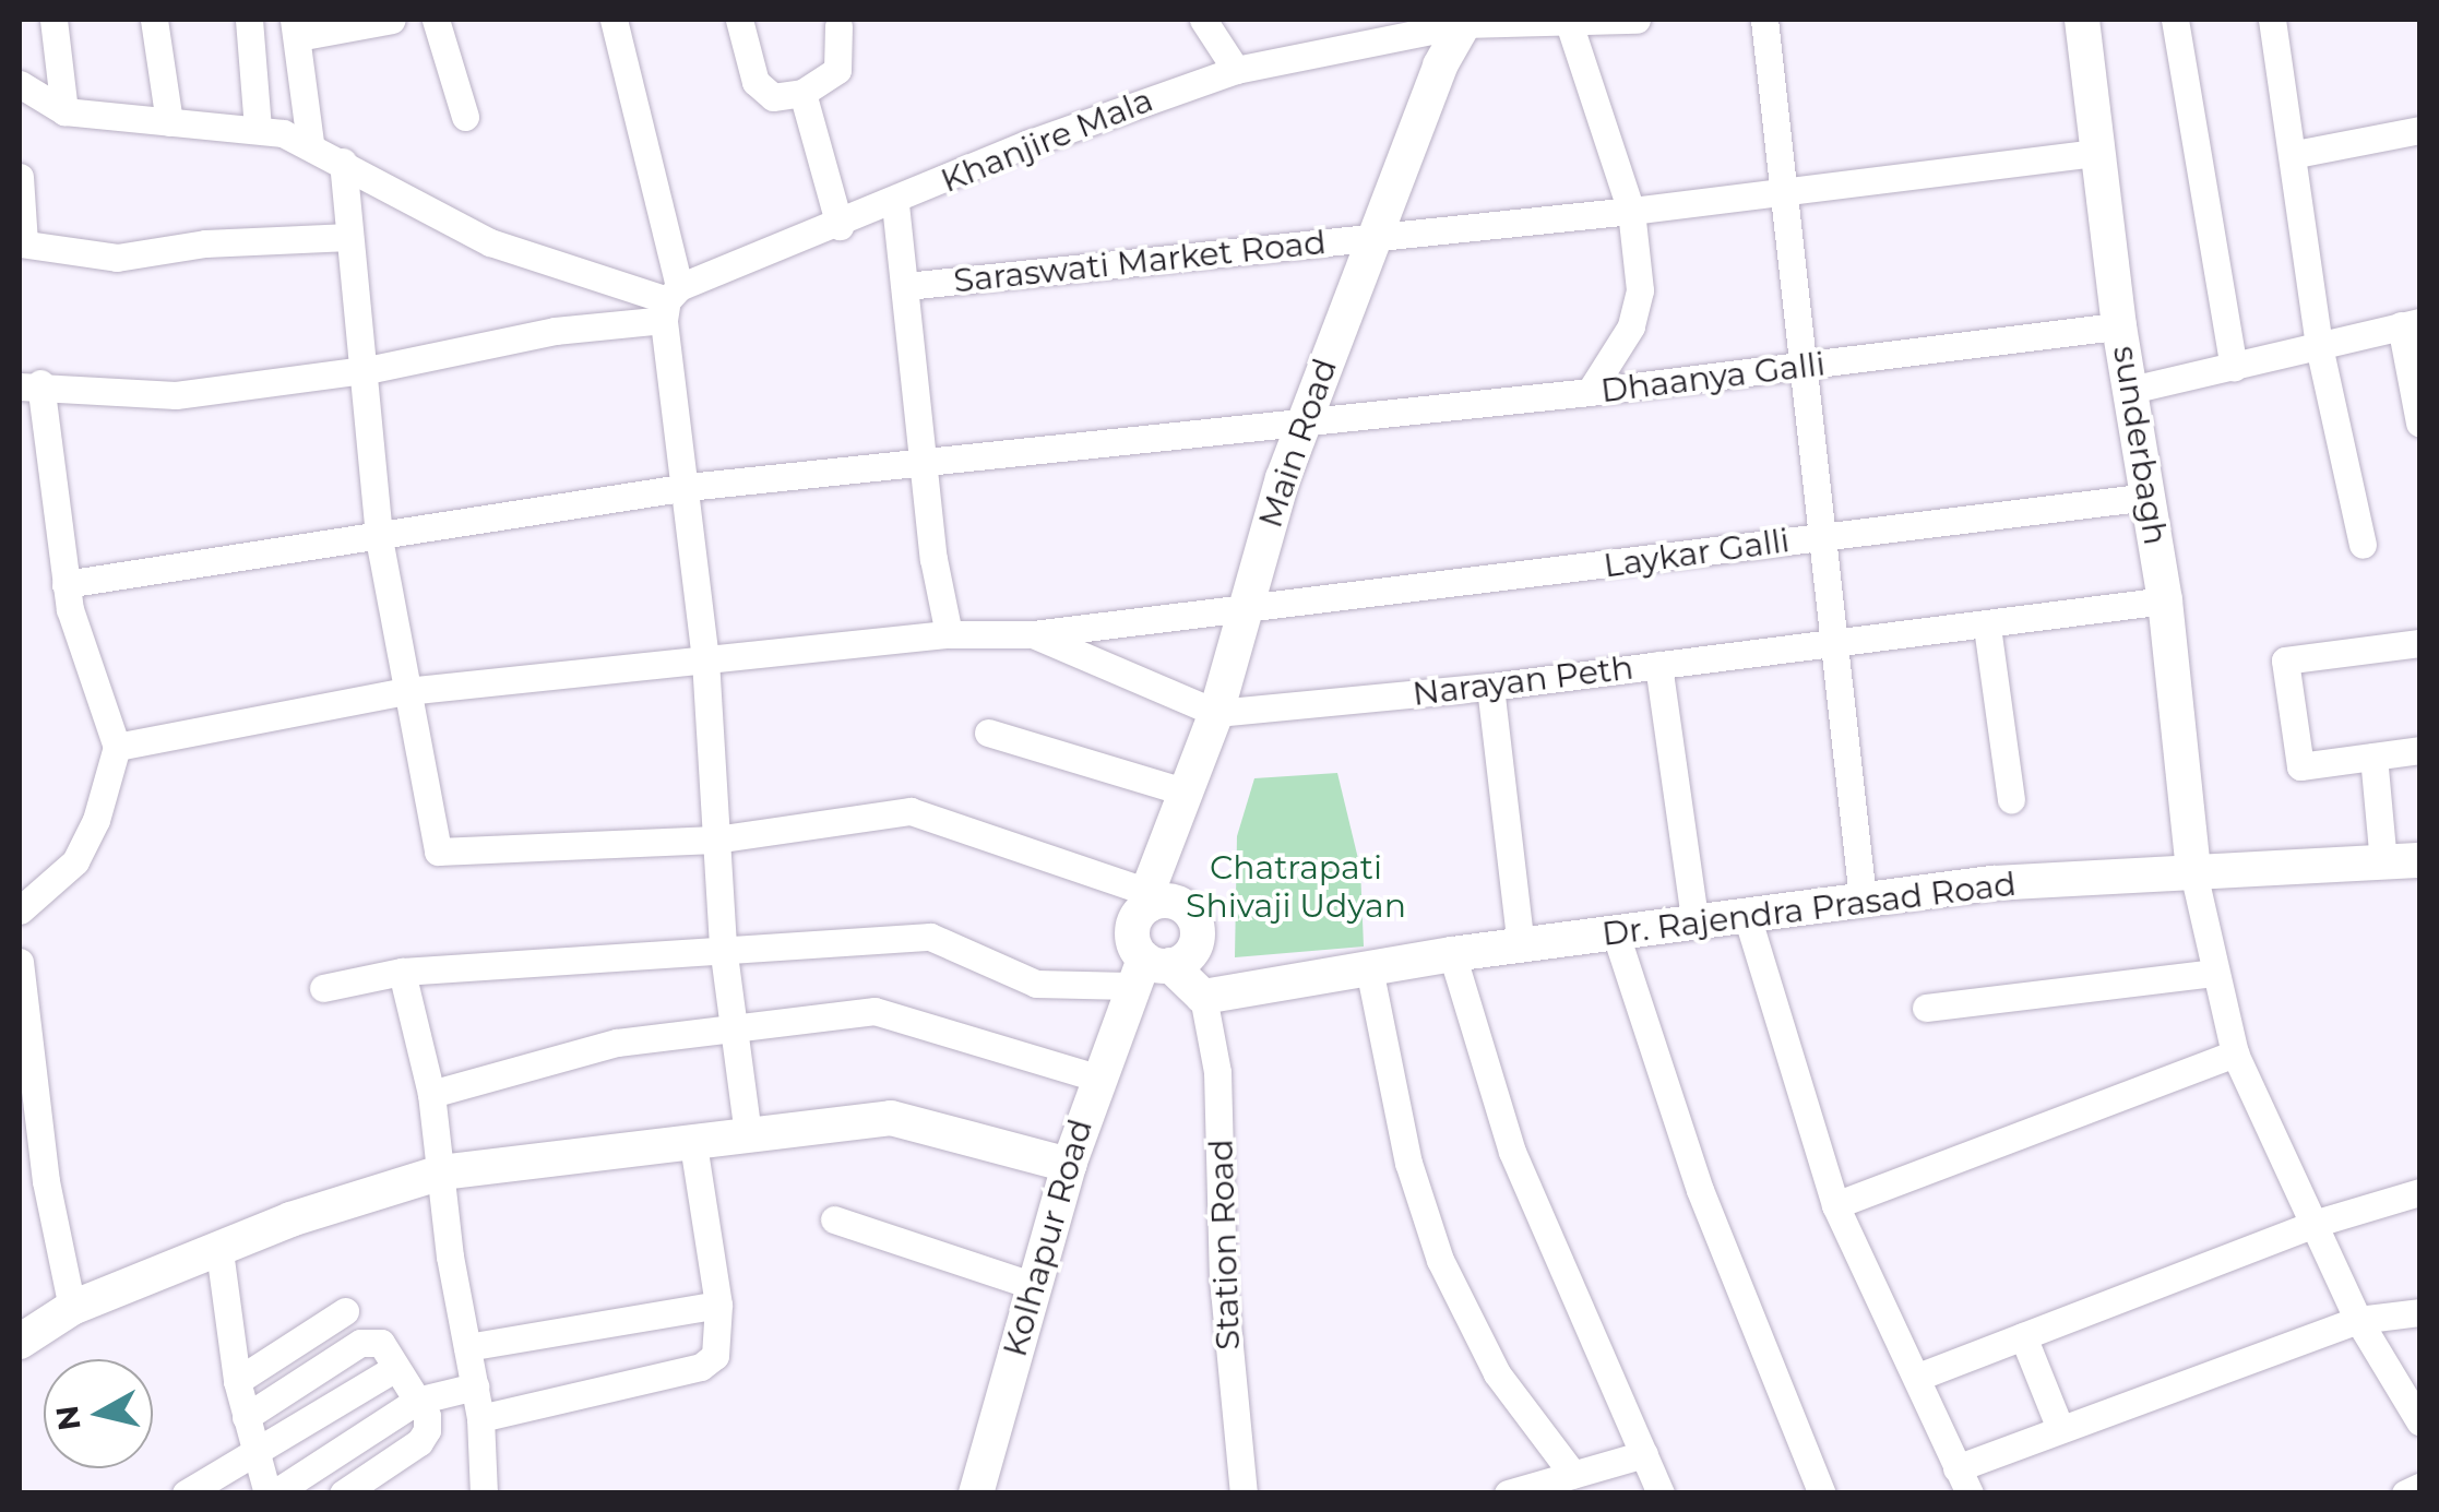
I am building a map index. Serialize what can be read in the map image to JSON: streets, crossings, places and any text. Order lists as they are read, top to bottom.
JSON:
{
  "streets": {
    "main road": [
      "Main Road",
      "sunderbagh",
      "Dr. Rajendra Prasad Road",
      "Kolhapur Road"
    ],
    "street": [
      "Khanjire Mala",
      "Saraswati Market Road",
      "Dhaanya Galli",
      "Laykar Galli",
      "Narayan Peth",
      "Station Road"
    ]
  },
  "crossings": [
    ["Khanjire Mala", "Main Road"],
    ["Saraswati Market Road", "Main Road"],
    ["Saraswati Market Road", "sunderbagh"],
    ["Dhaanya Galli", "Main Road"],
    ["Dhaanya Galli", "sunderbagh"],
    ["Main Road", "Laykar Galli"],
    ["Main Road", "Narayan Peth"],
    ["Main Road", "Kolhapur Road"],
    ["sunderbagh", "Laykar Galli"],
    ["sunderbagh", "Narayan Peth"],
    ["sunderbagh", "Dr. Rajendra Prasad Road"],
    ["Dr. Rajendra Prasad Road", "Station Road"]
  ],
  "parks": ["Chatrapati Shivaji Udyan"],
  "north": "left"
}
